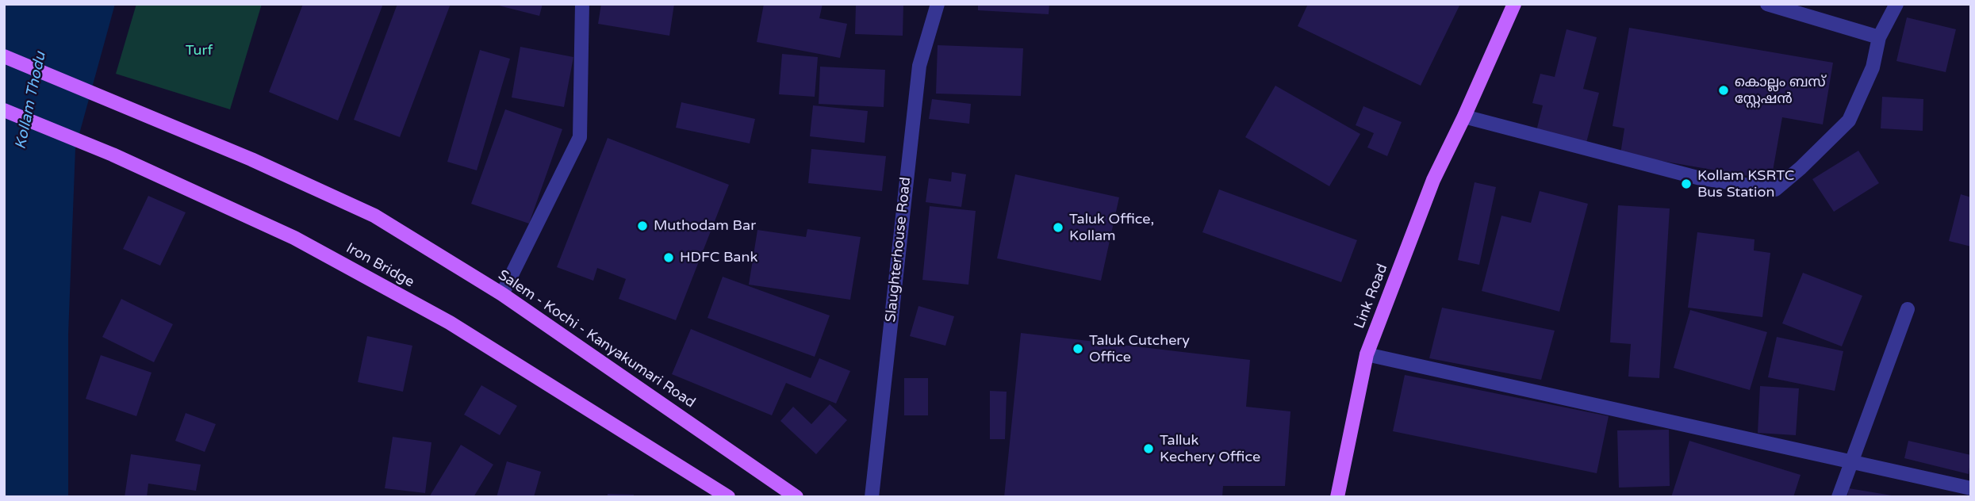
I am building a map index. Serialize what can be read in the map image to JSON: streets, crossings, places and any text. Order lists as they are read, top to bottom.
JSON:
{
  "streets": {
    "main road": ["Iron Bridge", "Link Road", "Salem - Kochi - Kanyakumari Road"],
    "street": ["Slaughterhouse Road"]
  },
  "water": ["Kollam Thodu"],
  "parks": ["Turf"],
  "places": [
    "കൊല്ലം ബസ് സ്റ്റേഷൻ",
    "Kollam KSRTC Bus Station",
    "Muthodam Bar",
    "Taluk Office, Kollam",
    "HDFC Bank",
    "Taluk Cutchery Office",
    "Talluk Kechery Office"
  ]
}
